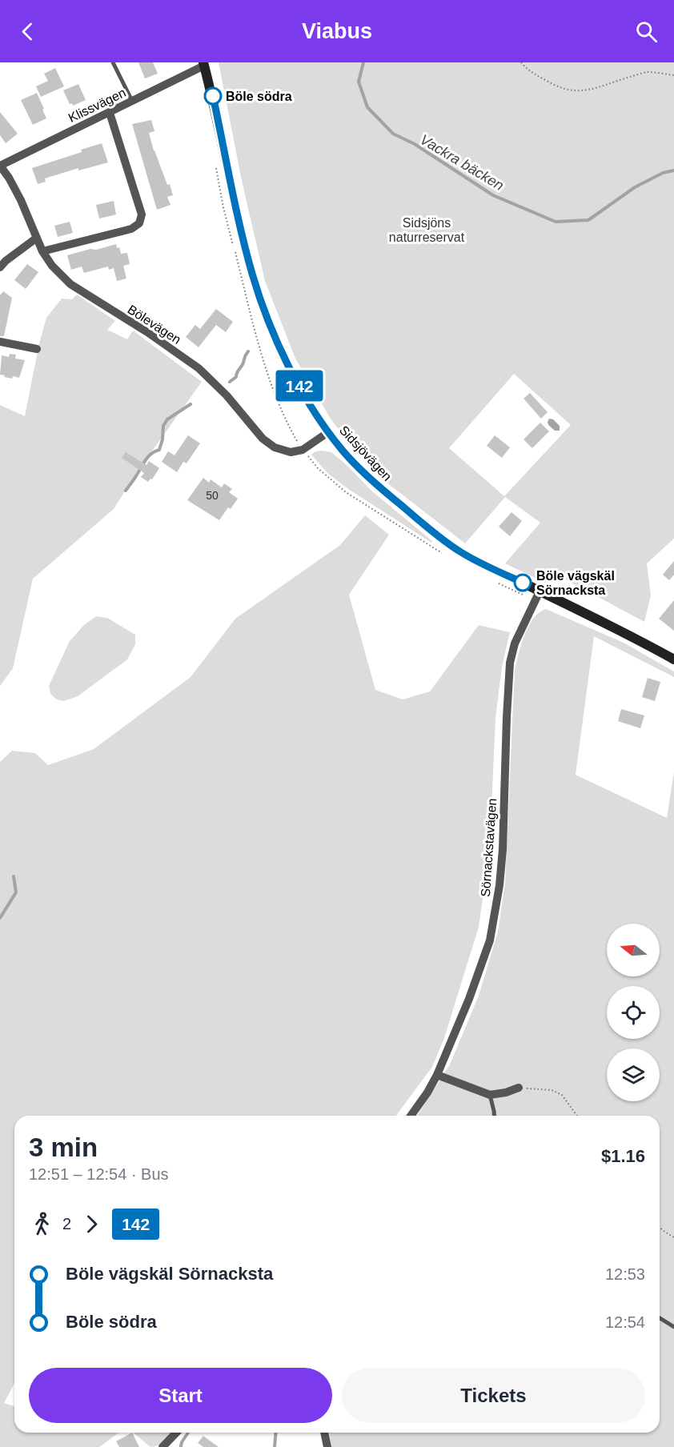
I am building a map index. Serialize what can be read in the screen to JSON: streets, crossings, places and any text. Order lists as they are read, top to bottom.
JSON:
{
  "streets": {
    "main road": ["Sidsjövägen"],
    "street": ["Klissvägen", "Bölevägen", "Sörnackstavägen"]
  },
  "crossings": [
    ["Klissvägen", "Bölevägen"],
    ["Klissvägen", "Sidsjövägen"],
    ["Bölevägen", "Sidsjövägen"],
    ["Sidsjövägen", "Sörnackstavägen"]
  ],
  "water": ["Vackra bäcken"],
  "parks": ["Sidsjöns naturreservat"],
  "places": ["Böle södra", "Böle vägskäl Sörnacksta"],
  "lines": ["bus line 142"],
  "house_numbers": ["50"],
  "north": "left",
  "page": {
    "header": "Viabus",
    "on_map": "142",
    "heading": ["3 min", "12:51 – 12:54 · Bus", "$1.16"],
    "legs": ["2", "142"],
    "list": [
      {
        "name": "Böle vägskäl Sörnacksta",
        "value": "12:53"
      },
      {
        "name": "Böle södra",
        "value": "12:54"
      }
    ],
    "buttons": ["Start", "Tickets"]
  }
}
